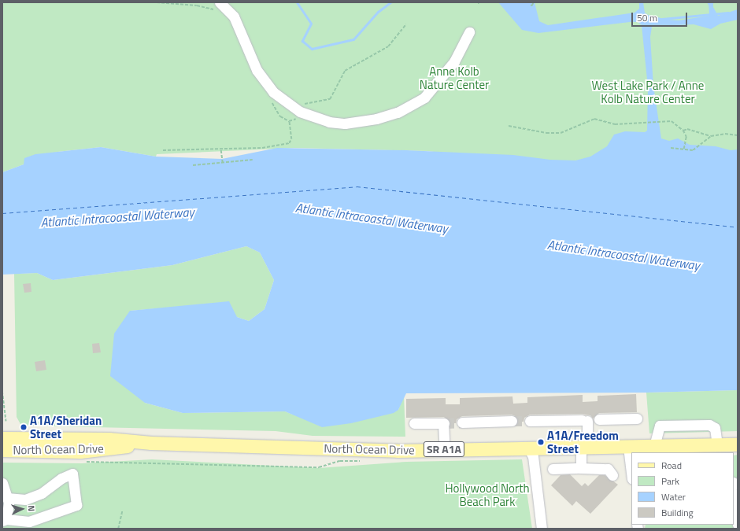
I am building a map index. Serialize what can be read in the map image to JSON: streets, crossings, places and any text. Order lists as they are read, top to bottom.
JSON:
{
  "streets": {
    "main road": ["North Ocean Drive", "SR A1A"]
  },
  "water": ["Atlantic Intracoastal Waterway"],
  "parks": ["Anne Kolb Nature Center", "West Lake Park / Anne Kolb Nature Center", "Hollywood North Beach Park"],
  "places": ["A1A/Sheridan Street", "A1A/Freedom Street"],
  "legend": [
    "Road",
    "Park",
    "Water",
    "Building"
  ],
  "scale_bar": "50 m",
  "north": "right"
}
